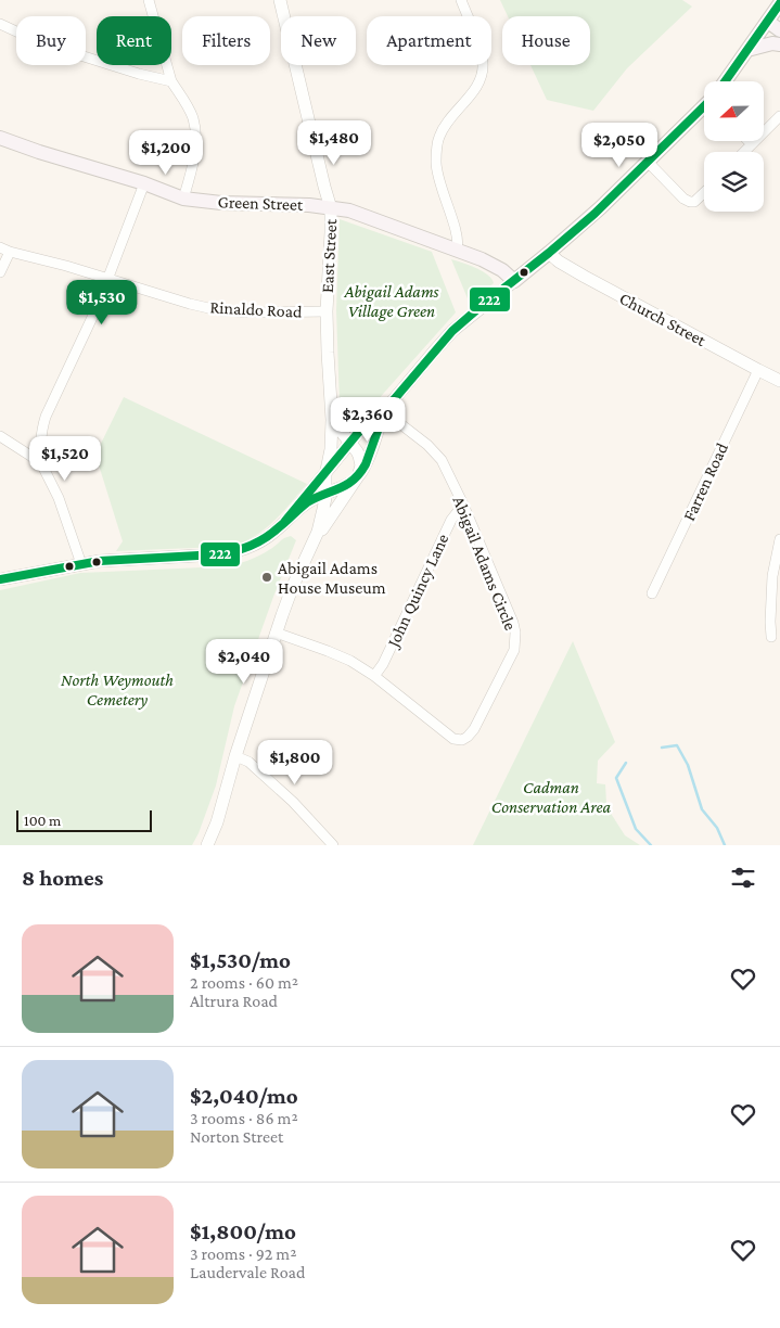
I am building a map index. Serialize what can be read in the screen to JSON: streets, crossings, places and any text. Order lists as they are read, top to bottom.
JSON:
{
  "streets": {
    "main road": ["Green Street"],
    "street": [
      "East Street",
      "Rinaldo Road",
      "Church Street",
      "Farren Road",
      "Abigail Adams Circle",
      "John Quincy Lane"
    ]
  },
  "crossings": [
    ["Green Street", "East Street"],
    ["East Street", "Rinaldo Road"],
    ["Church Street", "Farren Road"],
    ["Abigail Adams Circle", "John Quincy Lane"]
  ],
  "parks": ["Abigail Adams Village Green", "North Weymouth Cemetery", "Cadman Conservation Area"],
  "places": ["Abigail Adams House Museum"],
  "lines": ["transit line 222"],
  "scale_bar": "100 m",
  "north": "left",
  "page": {
    "chip": [
      "Buy",
      "Rent",
      "Filters",
      "New",
      "Apartment",
      "House"
    ],
    "price": [
      "$1,480",
      "$2,050",
      "$1,200",
      "$1,530",
      "$2,360",
      "$1,520",
      "$2,040",
      "$1,800"
    ],
    "scale": "100 m",
    "heading": "8 homes",
    "list": [
      {
        "name": "$1,530/mo",
        "note": "2 rooms · 60 m² · Altrura Road"
      },
      {
        "name": "$2,040/mo",
        "note": "3 rooms · 86 m² · Norton Street"
      },
      {
        "name": "$1,800/mo",
        "note": "3 rooms · 92 m² · Laudervale Road"
      }
    ]
  }
}
